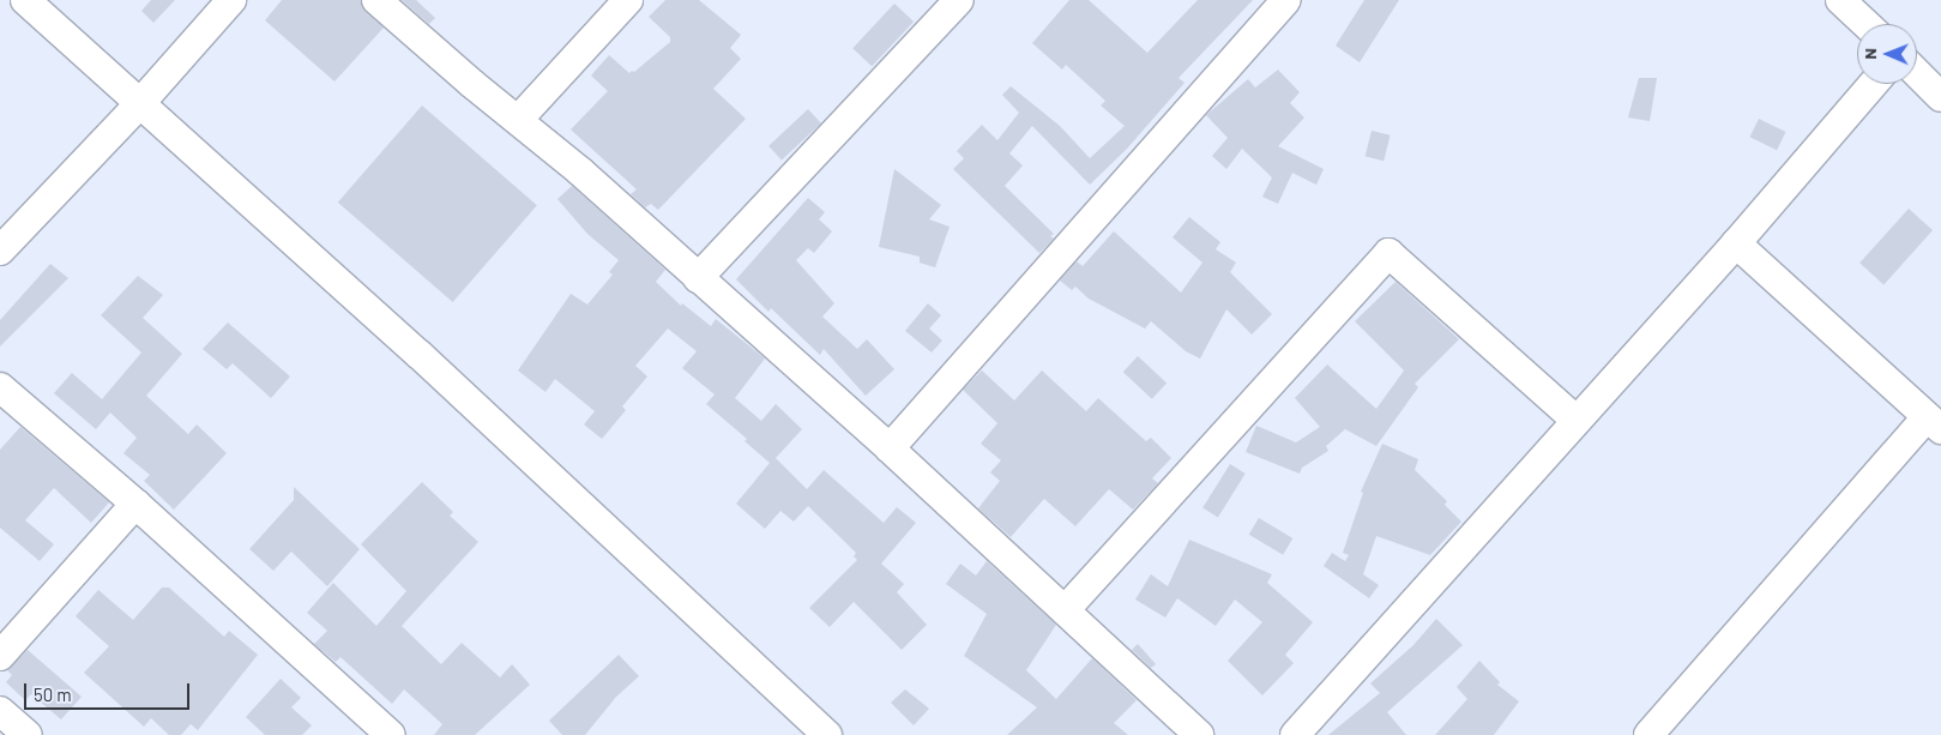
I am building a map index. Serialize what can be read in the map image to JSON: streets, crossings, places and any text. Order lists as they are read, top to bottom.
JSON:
{
  "scale_bar": "50 m",
  "north": "left"
}
